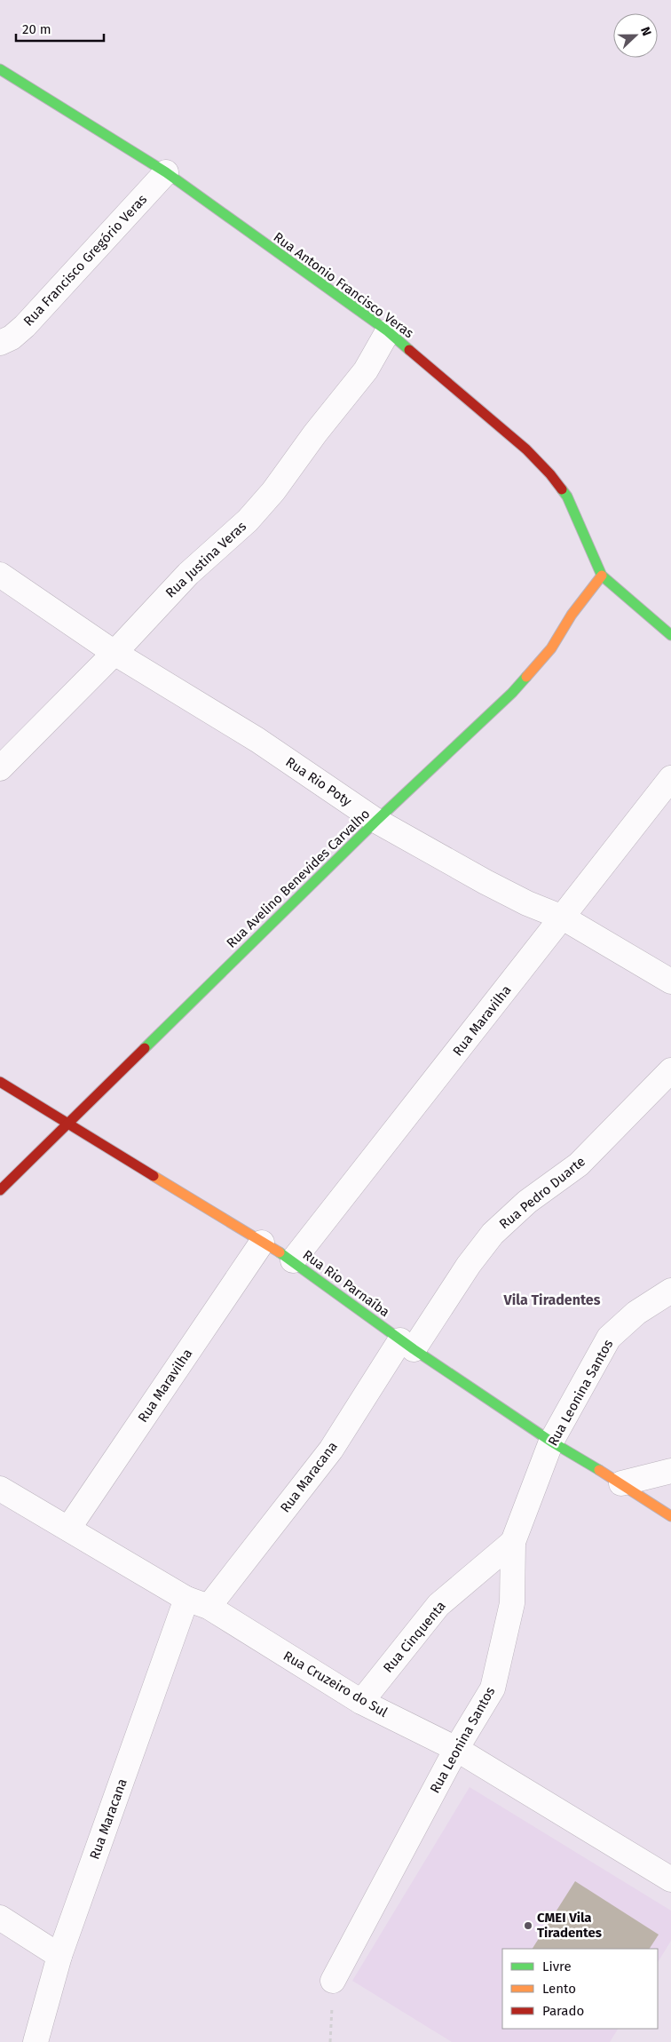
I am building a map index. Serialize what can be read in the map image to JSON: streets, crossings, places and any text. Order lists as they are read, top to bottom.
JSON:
{
  "streets": {
    "street": [
      "Rua Francisco Gregório Veras",
      "Rua Antonio Francisco Veras",
      "Rua Justina Veras",
      "Rua Rio Poty",
      "Rua Avelino Benevides Carvalho",
      "Rua Maravilha",
      "Rua Pedro Duarte",
      "Rua Rio Parnaíba",
      "Rua Leonina Santos",
      "Rua Maracana",
      "Rua Cinquenta",
      "Rua Cruzeiro do Sul"
    ]
  },
  "crossings": [
    ["Rua Francisco Gregório Veras", "Rua Antonio Francisco Veras"],
    ["Rua Antonio Francisco Veras", "Rua Justina Veras"],
    ["Rua Antonio Francisco Veras", "Rua Avelino Benevides Carvalho"],
    ["Rua Justina Veras", "Rua Rio Poty"],
    ["Rua Rio Poty", "Rua Avelino Benevides Carvalho"],
    ["Rua Rio Poty", "Rua Maravilha"],
    ["Rua Avelino Benevides Carvalho", "Rua Rio Parnaíba"],
    ["Rua Maravilha", "Rua Rio Parnaíba"],
    ["Rua Maravilha", "Rua Cruzeiro do Sul"],
    ["Rua Pedro Duarte", "Rua Rio Parnaíba"],
    ["Rua Pedro Duarte", "Rua Maracana"],
    ["Rua Rio Parnaíba", "Rua Leonina Santos"],
    ["Rua Rio Parnaíba", "Rua Maracana"],
    ["Rua Leonina Santos", "Rua Cinquenta"],
    ["Rua Leonina Santos", "Rua Cruzeiro do Sul"],
    ["Rua Maracana", "Rua Cruzeiro do Sul"],
    ["Rua Cinquenta", "Rua Cruzeiro do Sul"]
  ],
  "districts": ["Vila Tiradentes"],
  "places": ["CMEI Vila Tiradentes"],
  "legend": ["Livre", "Lento", "Parado"],
  "scale_bar": "20 m",
  "north": "right"
}
